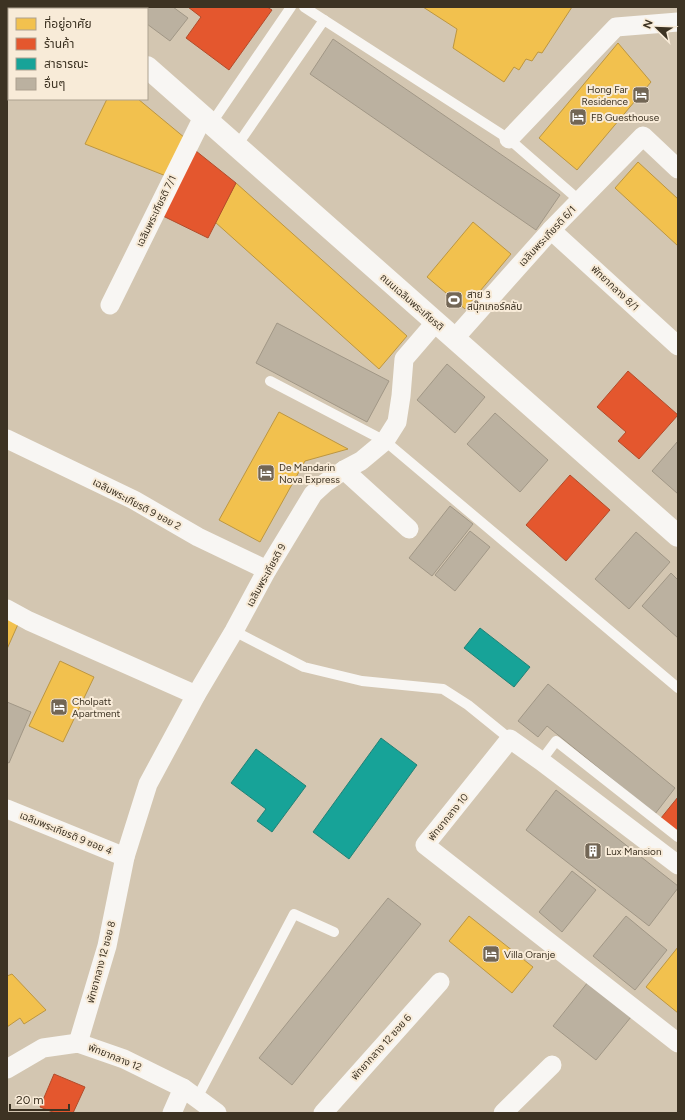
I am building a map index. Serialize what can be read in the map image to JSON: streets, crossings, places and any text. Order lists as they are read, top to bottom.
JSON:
{
  "streets": {
    "main road": ["ถนนเฉลิมพระเกียรติ"],
    "street": [
      "เฉลิมพระเกียรติ 7/1",
      "เฉลิมพระเกียรติ 6/1",
      "พัทยากลาง 8/1",
      "เฉลิมพระเกียรติ 9 ซอย 2",
      "เฉลิมพระเกียรติ 9",
      "พัทยากลาง 10",
      "เฉลิมพระเกียรติ 9 ซอย 4",
      "พัทยากลาง 12 ซอย 8",
      "พัทยากลาง 12 ซอย 6",
      "พัทยากลาง 12"
    ]
  },
  "crossings": [
    ["เฉลิมพระเกียรติ 7/1", "ถนนเฉลิมพระเกียรติ"],
    ["เฉลิมพระเกียรติ 6/1", "พัทยากลาง 8/1"],
    ["เฉลิมพระเกียรติ 6/1", "ถนนเฉลิมพระเกียรติ"],
    ["ถนนเฉลิมพระเกียรติ", "เฉลิมพระเกียรติ 9"],
    ["เฉลิมพระเกียรติ 9 ซอย 2", "เฉลิมพระเกียรติ 9"],
    ["เฉลิมพระเกียรติ 9", "เฉลิมพระเกียรติ 9 ซอย 4"],
    ["เฉลิมพระเกียรติ 9", "พัทยากลาง 12 ซอย 8"],
    ["เฉลิมพระเกียรติ 9 ซอย 4", "พัทยากลาง 12 ซอย 8"],
    ["พัทยากลาง 12 ซอย 8", "พัทยากลาง 12"]
  ],
  "places": {
    "hotel": [
      "Hong Far Residence",
      "FB Guesthouse",
      "De Mandarin Nova Express",
      "Cholpatt Apartment",
      "Villa Oranje"
    ],
    "sports": ["สาย 3 สนุ๊กเกอร์คลับ"],
    "building": ["Lux Mansion"]
  },
  "legend": [
    "ที่อยู่อาศัย",
    "ร้านค้า",
    "สาธารณะ",
    "อื่นๆ"
  ],
  "scale_bar": "20 m",
  "north": "top left"
}
